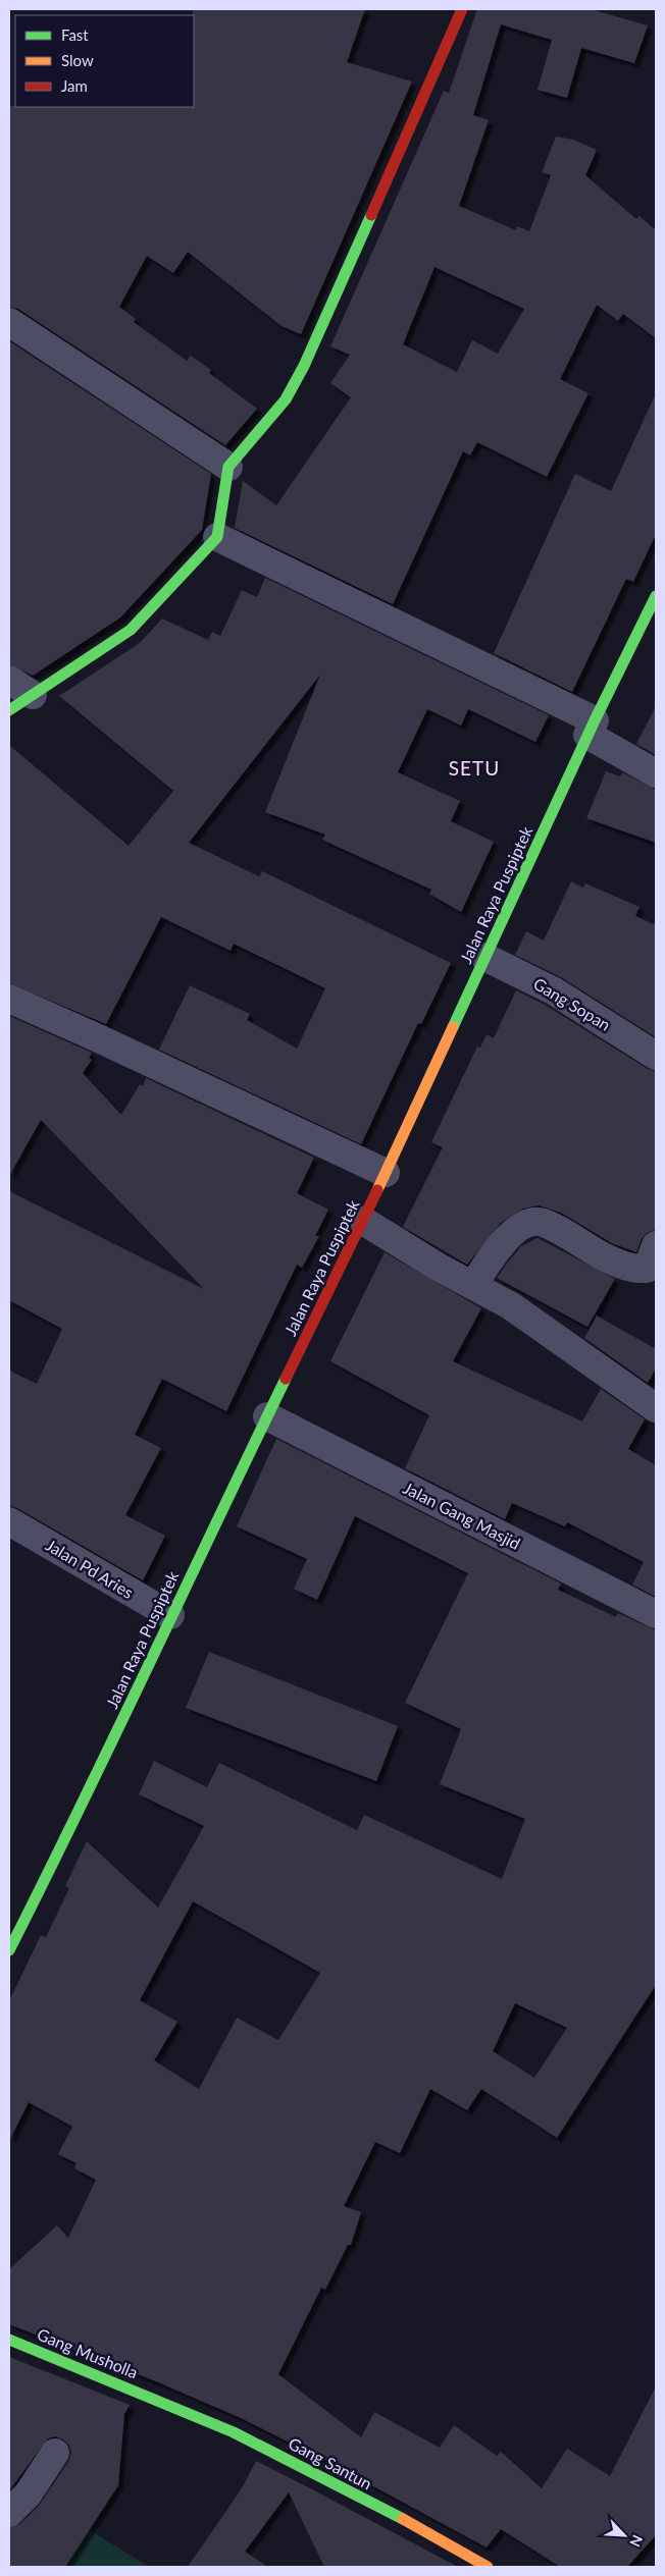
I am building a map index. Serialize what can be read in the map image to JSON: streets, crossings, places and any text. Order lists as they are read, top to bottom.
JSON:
{
  "streets": {
    "main road": ["Jalan Raya Puspiptek", "Gang Musholla", "Gang Santun"],
    "street": ["Gang Sopan", "Jalan Gang Masjid", "Jalan Pd Aries"]
  },
  "crossings": [
    ["Jalan Raya Puspiptek", "Gang Sopan"],
    ["Jalan Raya Puspiptek", "Jalan Gang Masjid"],
    ["Jalan Raya Puspiptek", "Jalan Pd Aries"],
    ["Gang Musholla", "Gang Santun"]
  ],
  "districts": ["SETU"],
  "legend": ["Fast", "Slow", "Jam"],
  "north": "bottom right"
}
